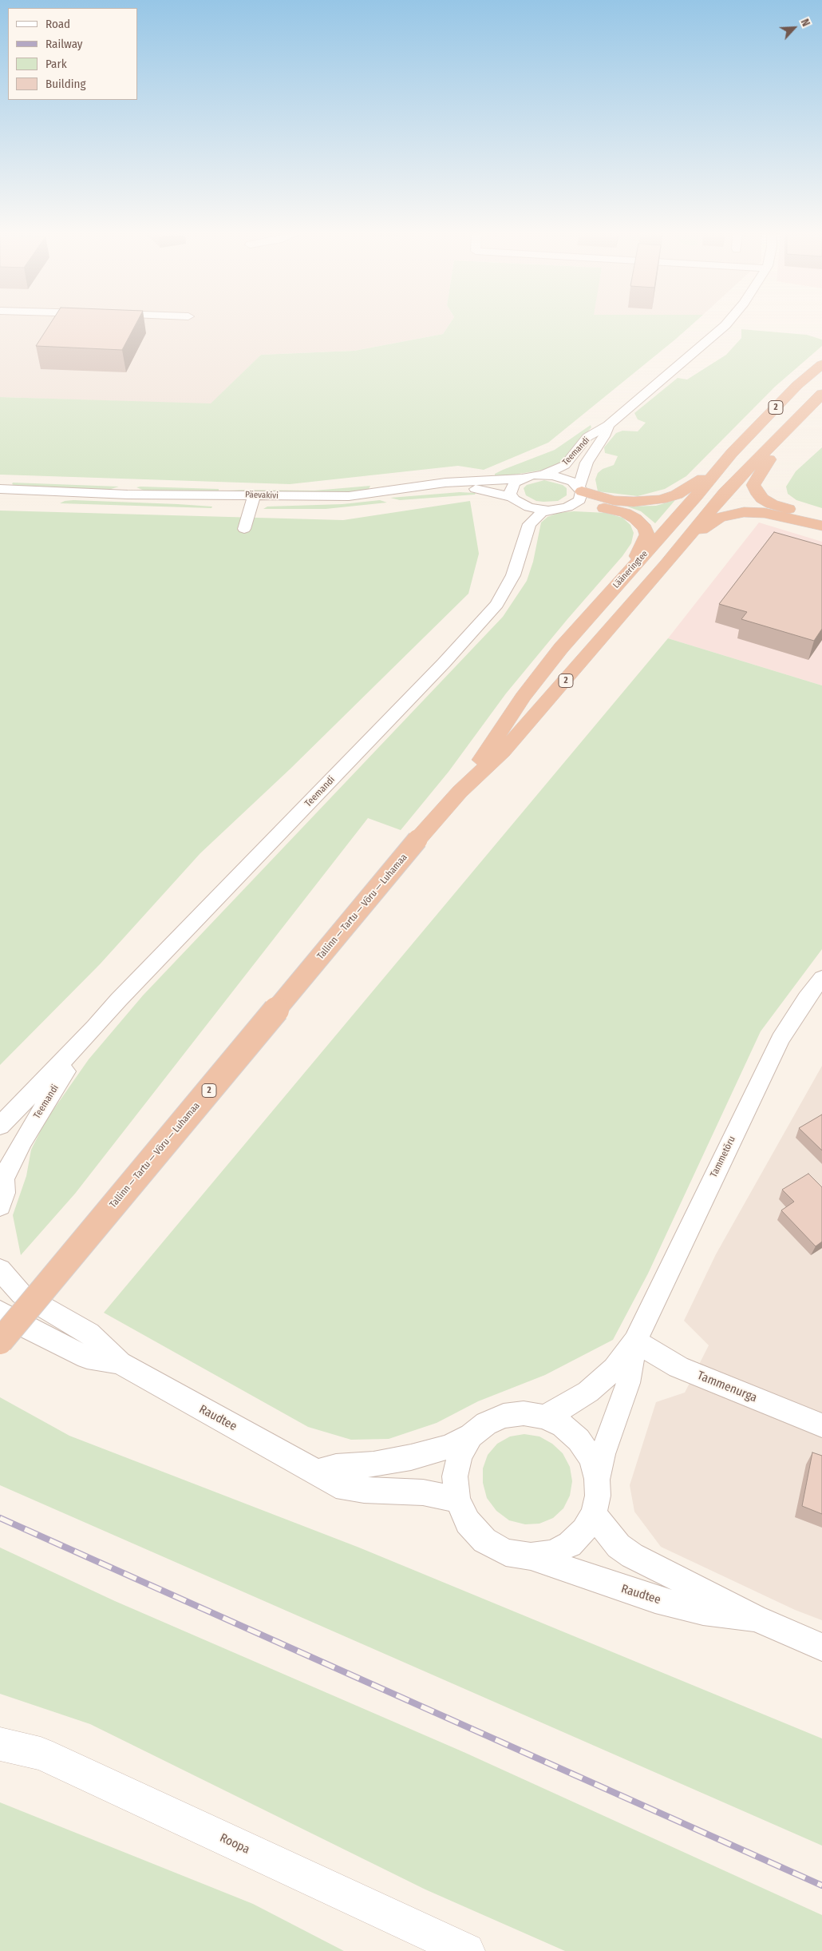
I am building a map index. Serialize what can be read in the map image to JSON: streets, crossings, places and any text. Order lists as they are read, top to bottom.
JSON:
{
  "streets": {
    "highway": ["2", "Lääneringtee", "Tallinn — Tartu — Võru — Luhamaa"],
    "street": [
      "Teemandi",
      "Päevakivi",
      "Tammetõru",
      "Tammenurga",
      "Raudtee",
      "Roopa"
    ]
  },
  "crossings": [
    ["Teemandi", "Päevakivi"],
    ["Lääneringtee", "Tallinn — Tartu — Võru — Luhamaa"],
    ["Tammetõru", "Tammenurga"],
    ["Tammetõru", "Raudtee"]
  ],
  "legend": [
    "Road",
    "Railway",
    "Park",
    "Building"
  ],
  "north": "top right"
}
